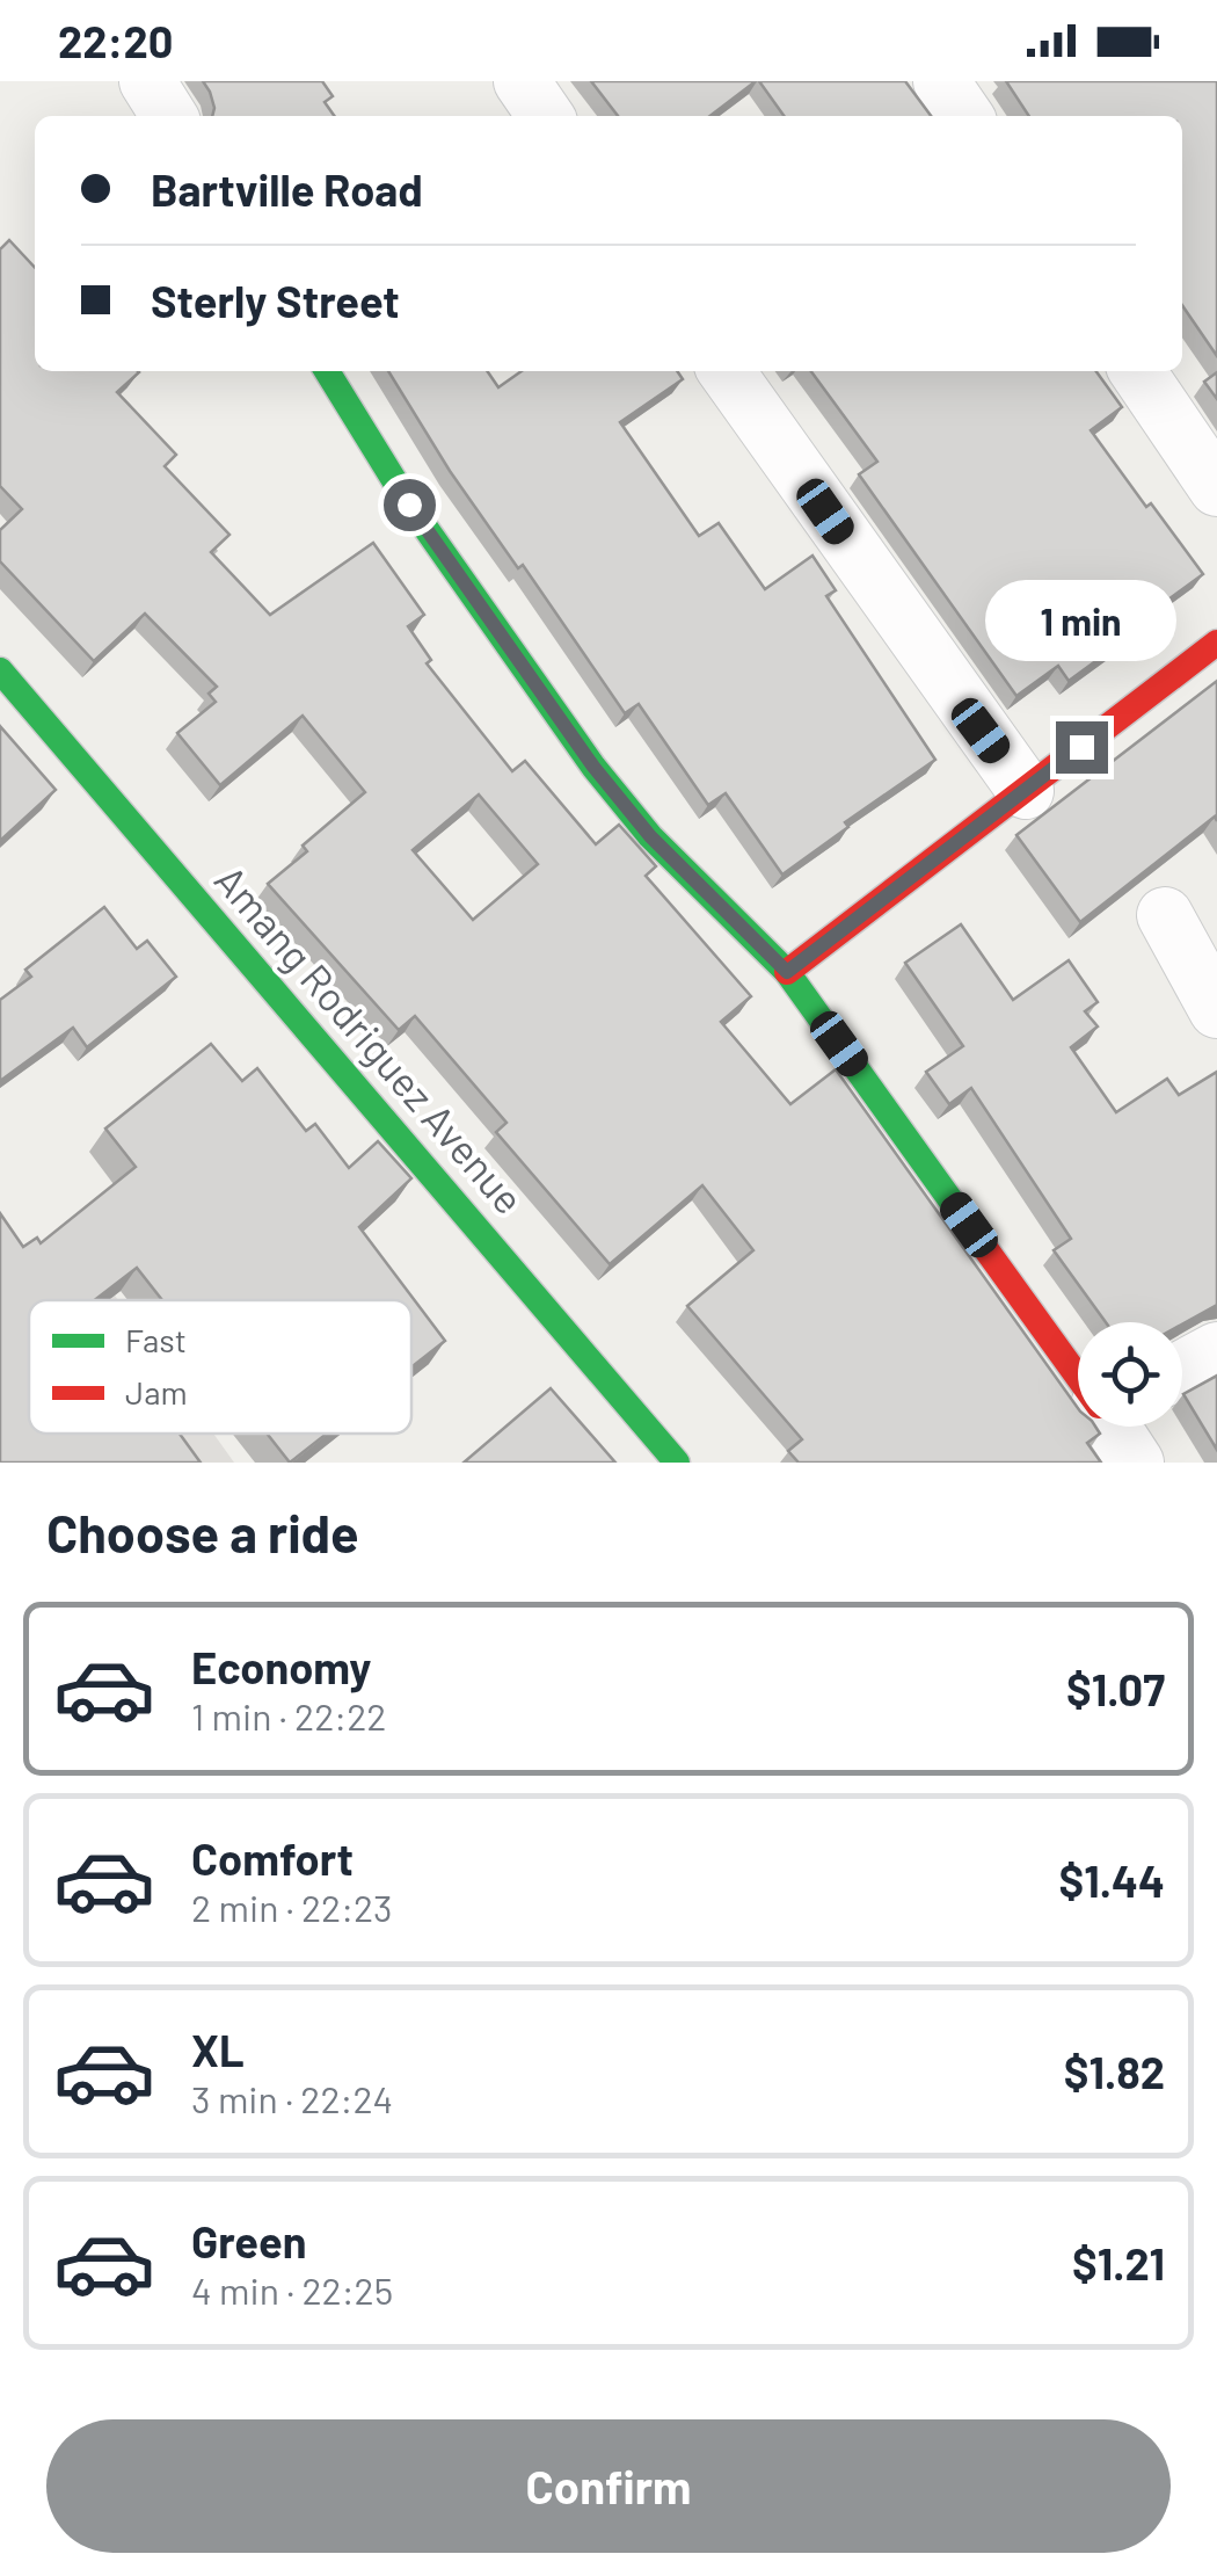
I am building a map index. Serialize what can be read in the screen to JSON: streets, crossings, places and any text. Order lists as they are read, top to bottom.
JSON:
{
  "streets": {
    "street": ["Amang Rodriguez Avenue"]
  },
  "legend": ["Fast", "Jam"],
  "page": {
    "status": "22:20",
    "banner": ["Bartville Road", "Sterly Street"],
    "bubble": "1 min",
    "heading": "Choose a ride",
    "list": [
      {
        "name": "Economy",
        "note": "1 min · 22:22",
        "value": "$1.07"
      },
      {
        "name": "Comfort",
        "note": "2 min · 22:23",
        "value": "$1.44"
      },
      {
        "name": "XL",
        "note": "3 min · 22:24",
        "value": "$1.82"
      },
      {
        "name": "Green",
        "note": "4 min · 22:25",
        "value": "$1.21"
      }
    ],
    "buttons": "Confirm"
  }
}
